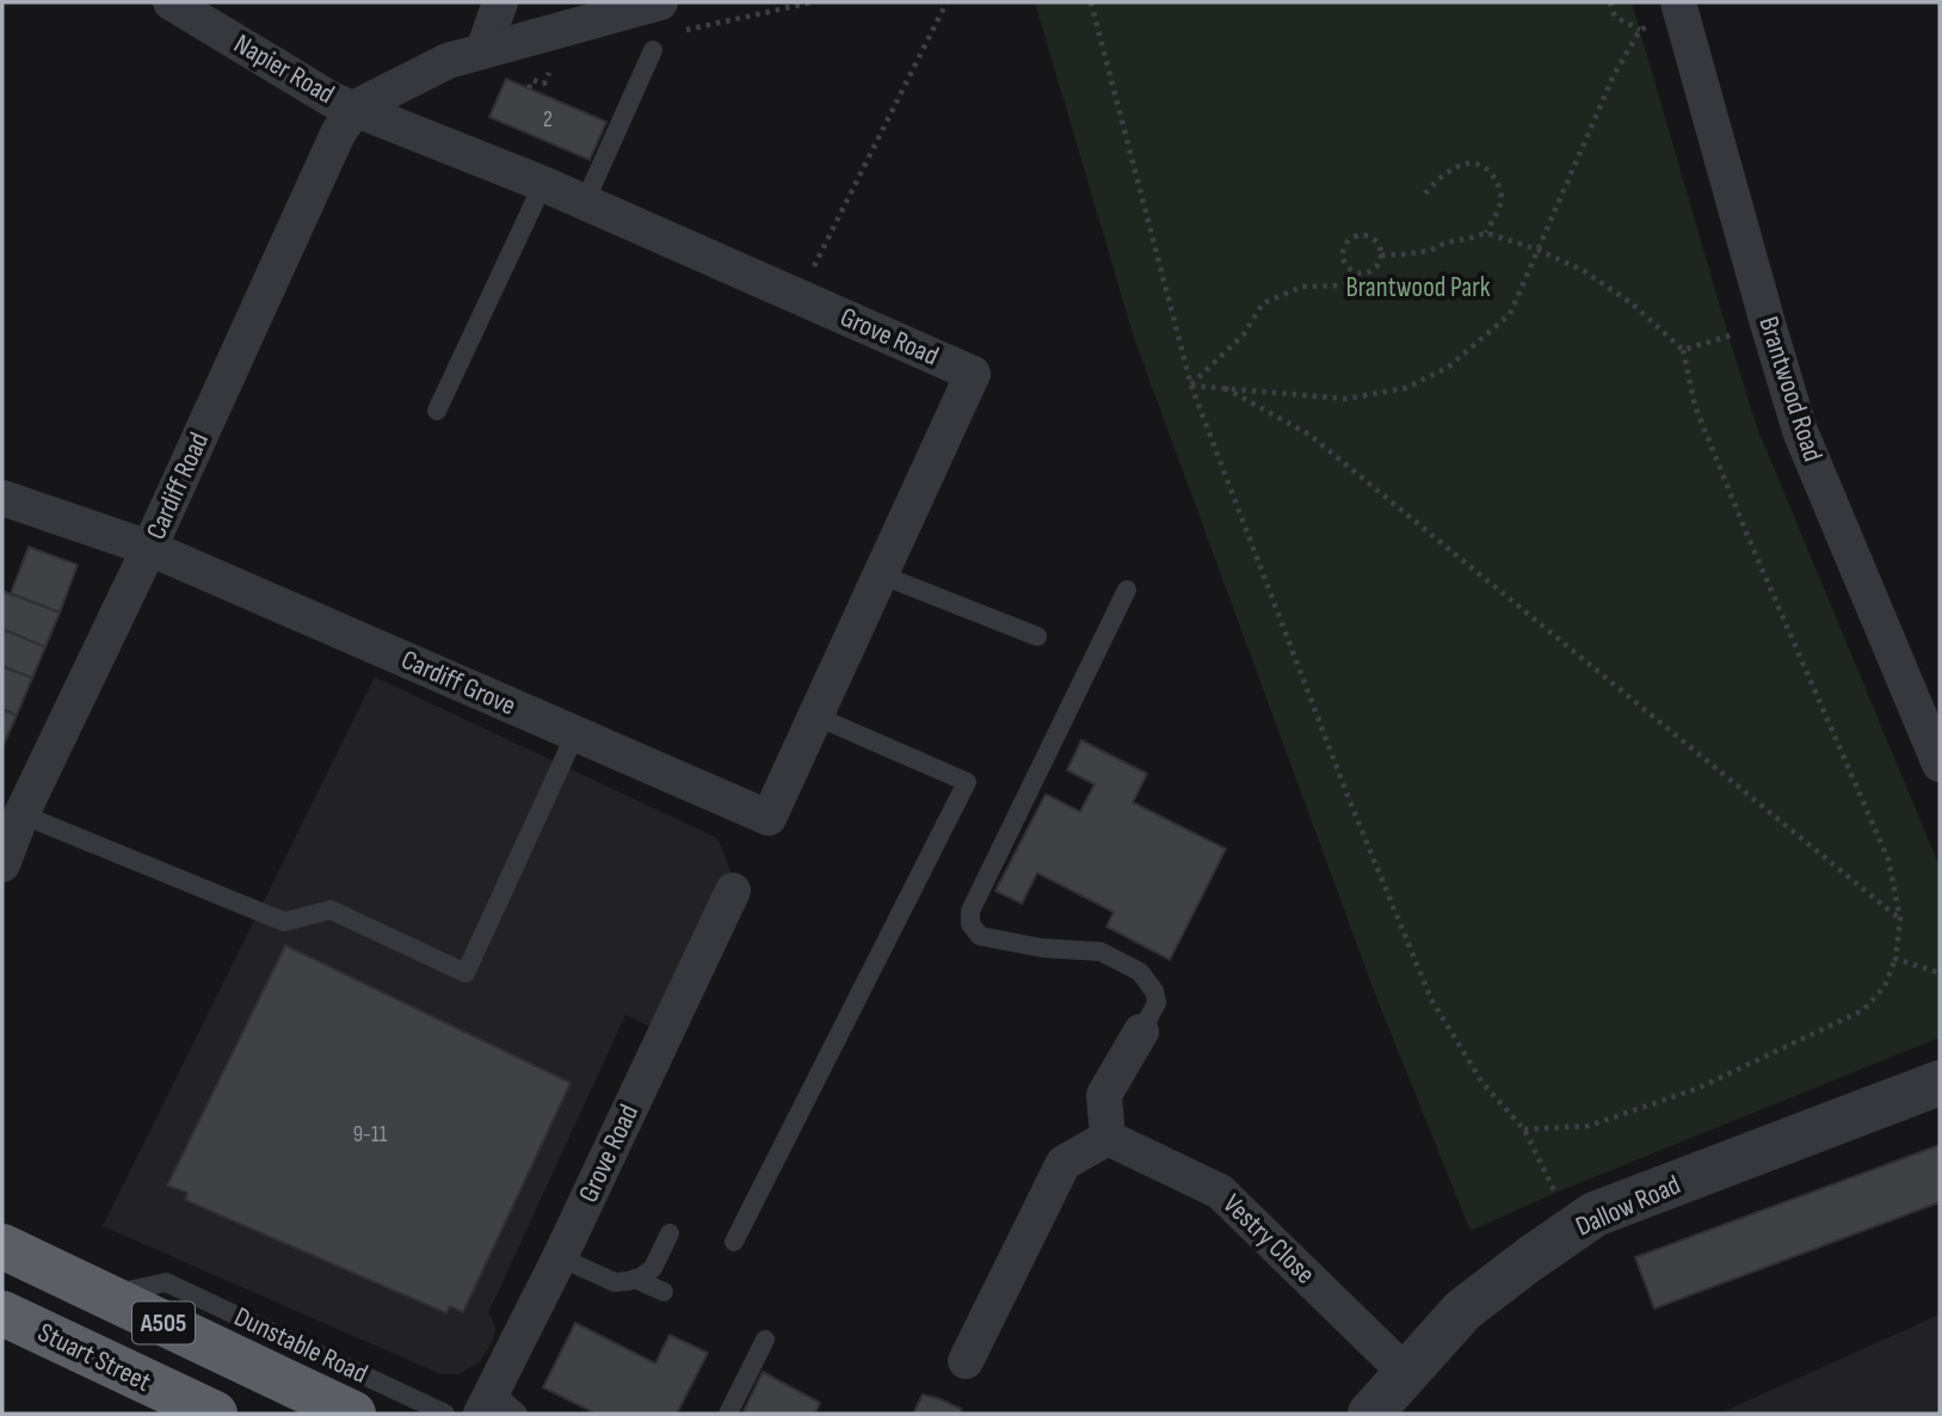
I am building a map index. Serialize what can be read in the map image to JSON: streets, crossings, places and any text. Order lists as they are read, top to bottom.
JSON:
{
  "streets": {
    "highway": ["A505", "Stuart Street"],
    "street": [
      "Napier Road",
      "Grove Road",
      "Brantwood Road",
      "Cardiff Road",
      "Cardiff Grove",
      "Dallow Road",
      "Vestry Close"
    ],
    "lane": ["Dunstable Road"]
  },
  "crossings": [
    ["Napier Road", "Grove Road"],
    ["Napier Road", "Cardiff Road"],
    ["Grove Road", "Cardiff Road"],
    ["Grove Road", "Cardiff Grove"],
    ["Cardiff Road", "Cardiff Grove"],
    ["Dallow Road", "Vestry Close"],
    ["A505", "Dunstable Road"]
  ],
  "parks": ["Brantwood Park"],
  "house_numbers": ["2", "9-11"]
}
